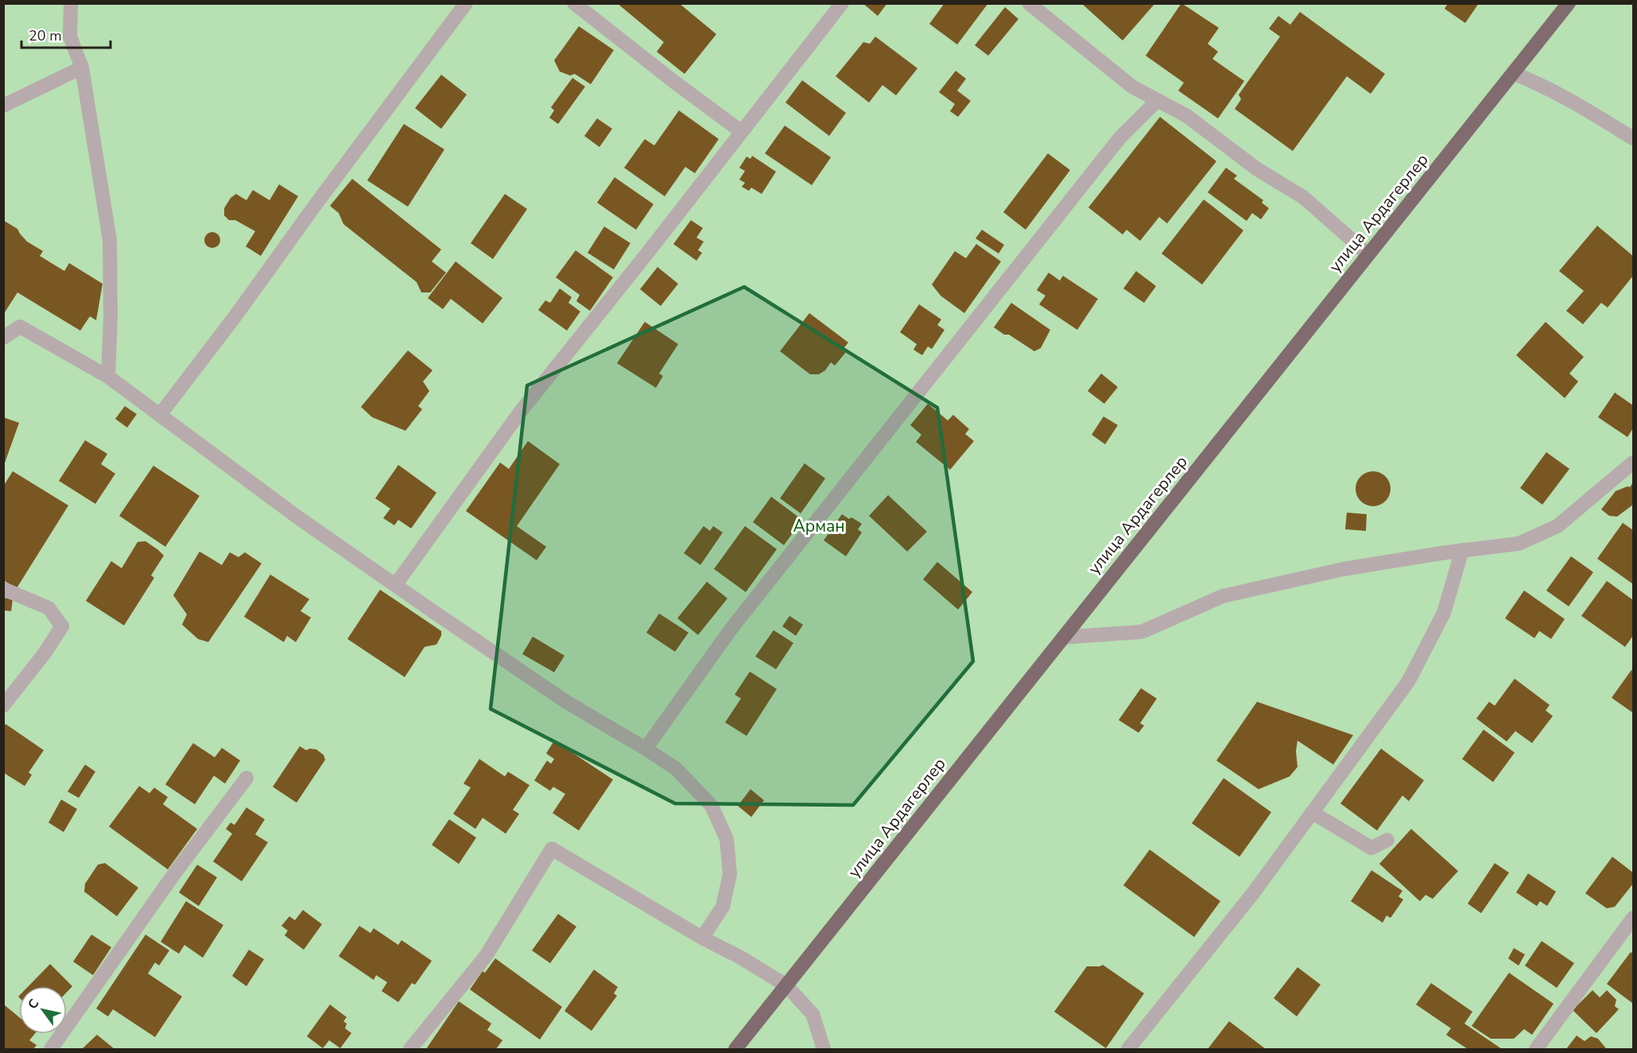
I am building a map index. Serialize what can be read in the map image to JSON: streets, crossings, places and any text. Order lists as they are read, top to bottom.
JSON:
{
  "streets": {
    "main road": ["улица Ардагерлер"]
  },
  "parks": ["Арман"],
  "scale_bar": "20 m",
  "north": "top left"
}
